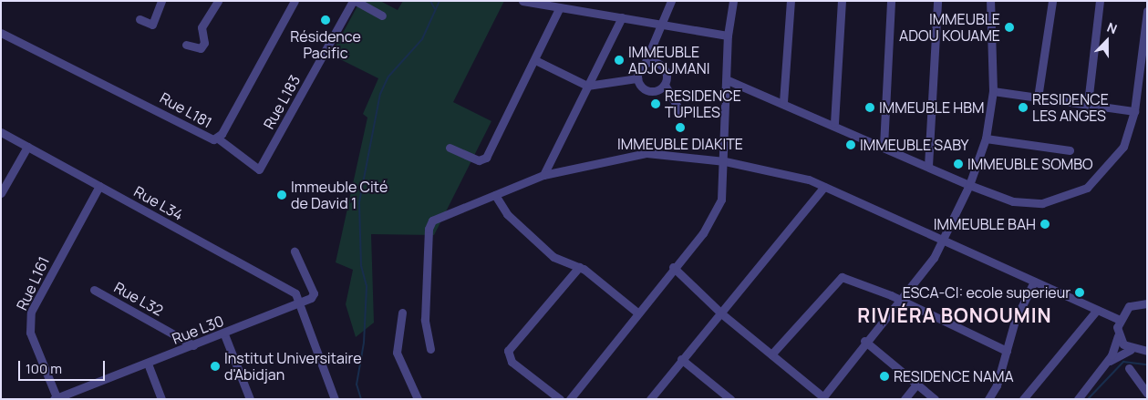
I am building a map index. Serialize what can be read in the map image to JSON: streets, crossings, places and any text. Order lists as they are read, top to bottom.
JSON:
{
  "streets": {
    "street": [
      "Rue L183",
      "Rue L181",
      "Rue L34",
      "Rue L161",
      "Rue L32",
      "Rue L30"
    ]
  },
  "crossings": [
    ["Rue L183", "Rue L181"],
    ["Rue L34", "Rue L161"],
    ["Rue L34", "Rue L30"],
    ["Rue L161", "Rue L30"],
    ["Rue L32", "Rue L30"]
  ],
  "districts": ["RIVIÉRA BONOUMIN"],
  "places": [
    "Résidence Pacific",
    "IMMEUBLE ADOU KOUAME",
    "IMMEUBLE ADJOUMANI",
    "RESIDENCE TUPILES",
    "IMMEUBLE HBM",
    "RESIDENCE LES ANGES",
    "IMMEUBLE DIAKITE",
    "IMMEUBLE SABY",
    "IMMEUBLE SOMBO",
    "Immeuble Cité de David 1",
    "IMMEUBLE BAH",
    "ESCA-CI: ecole superieur",
    "Institut Universitaire d'Abidjan",
    "RESIDENCE NAMA"
  ],
  "scale_bar": "100 m",
  "north": "top"
}
